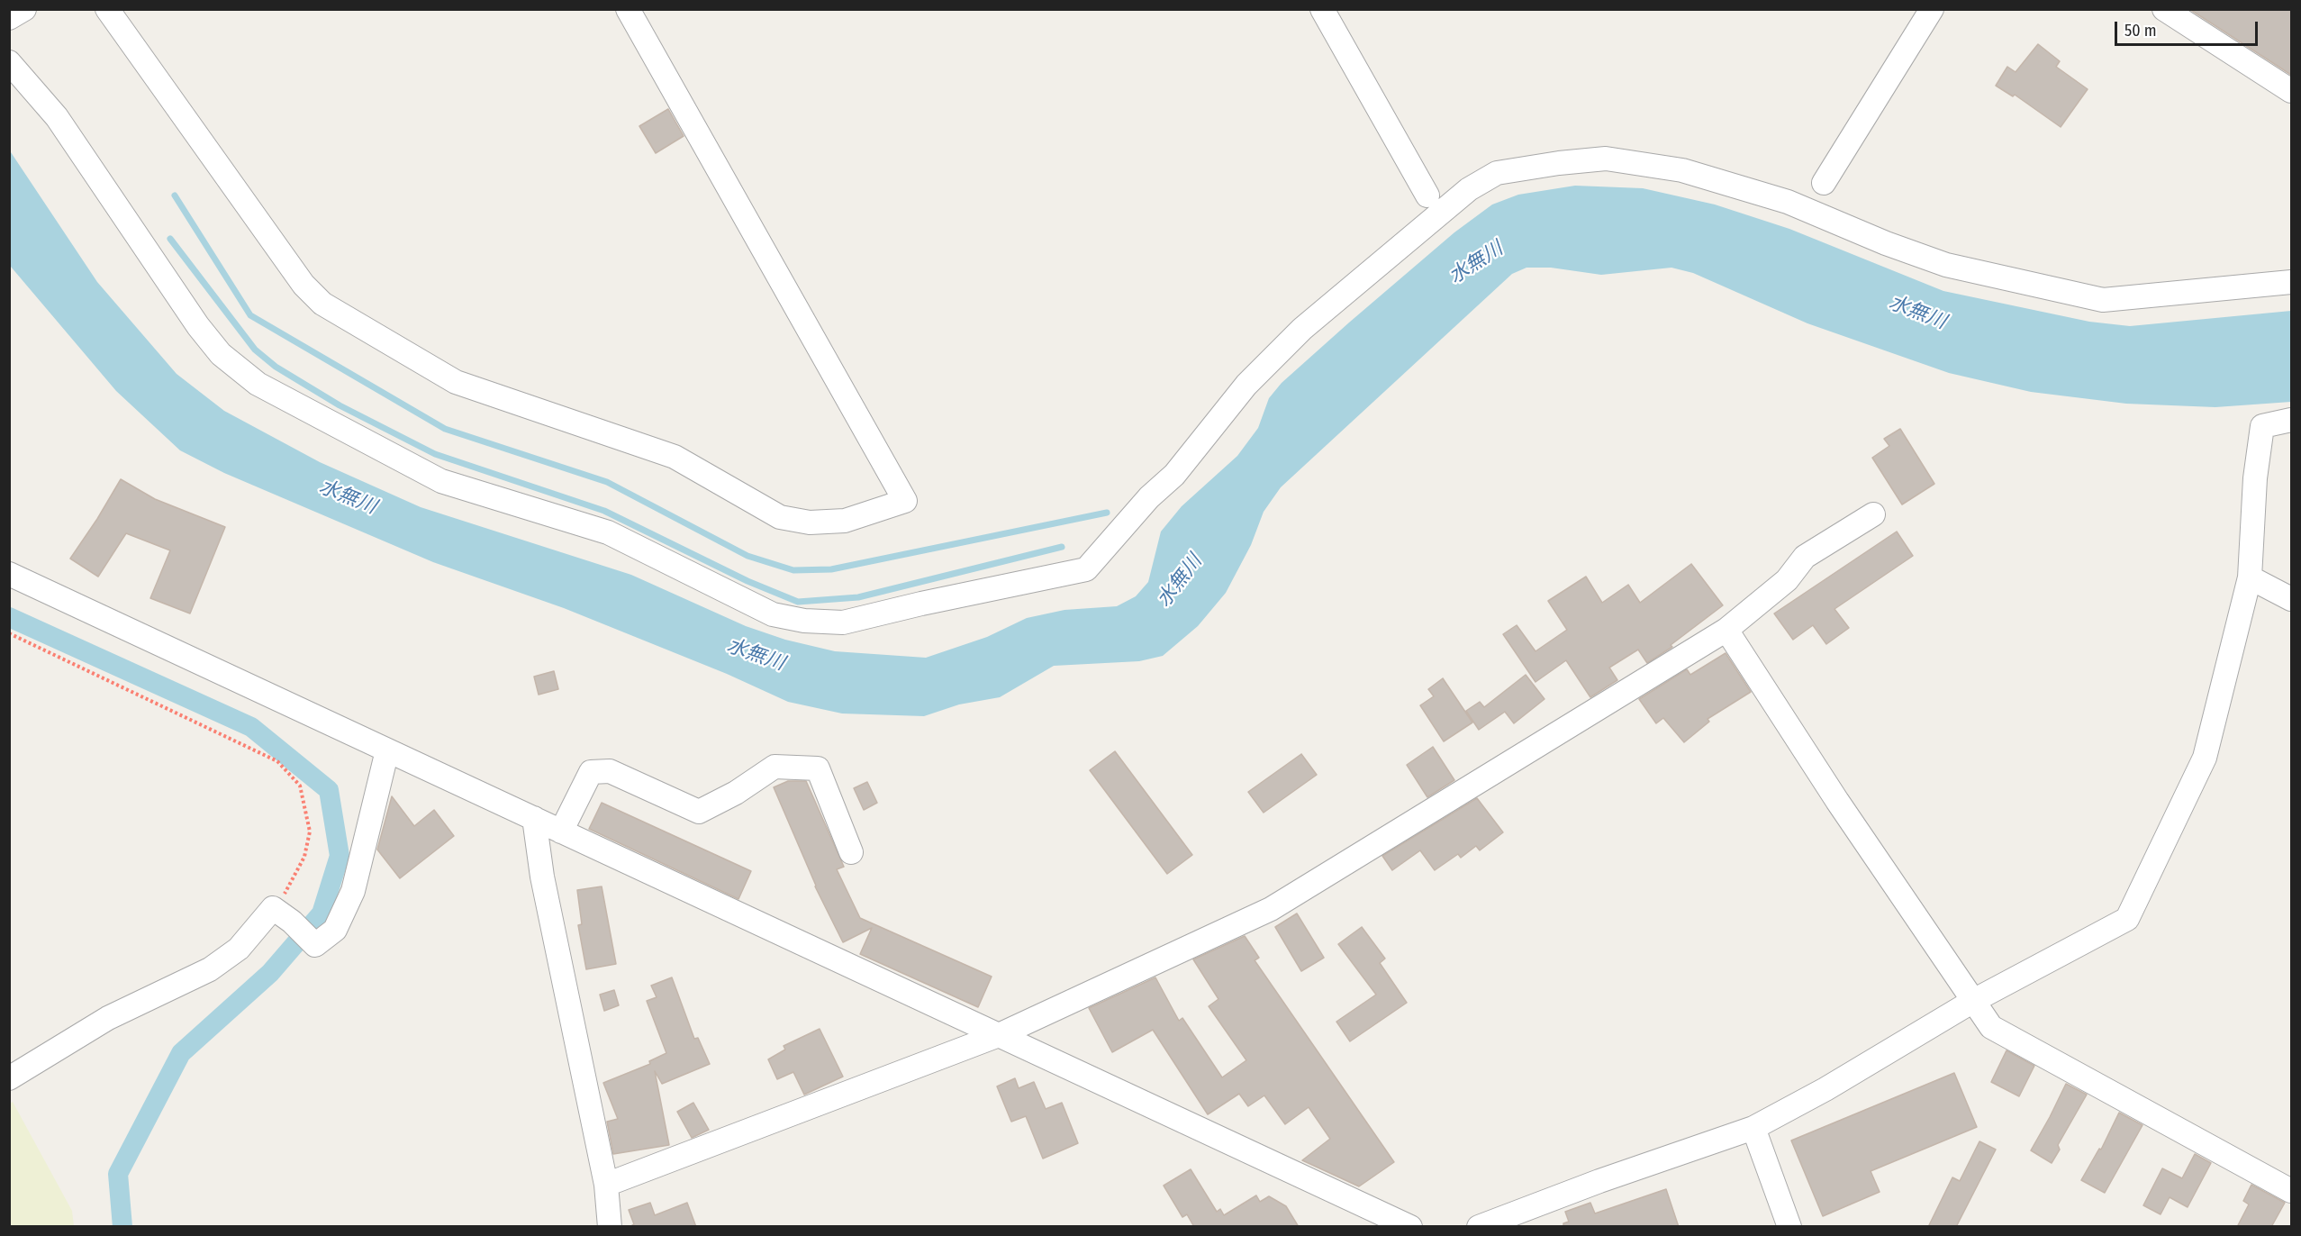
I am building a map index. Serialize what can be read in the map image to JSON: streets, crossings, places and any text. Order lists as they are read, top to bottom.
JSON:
{
  "water": ["水無川"],
  "scale_bar": "50 m"
}
